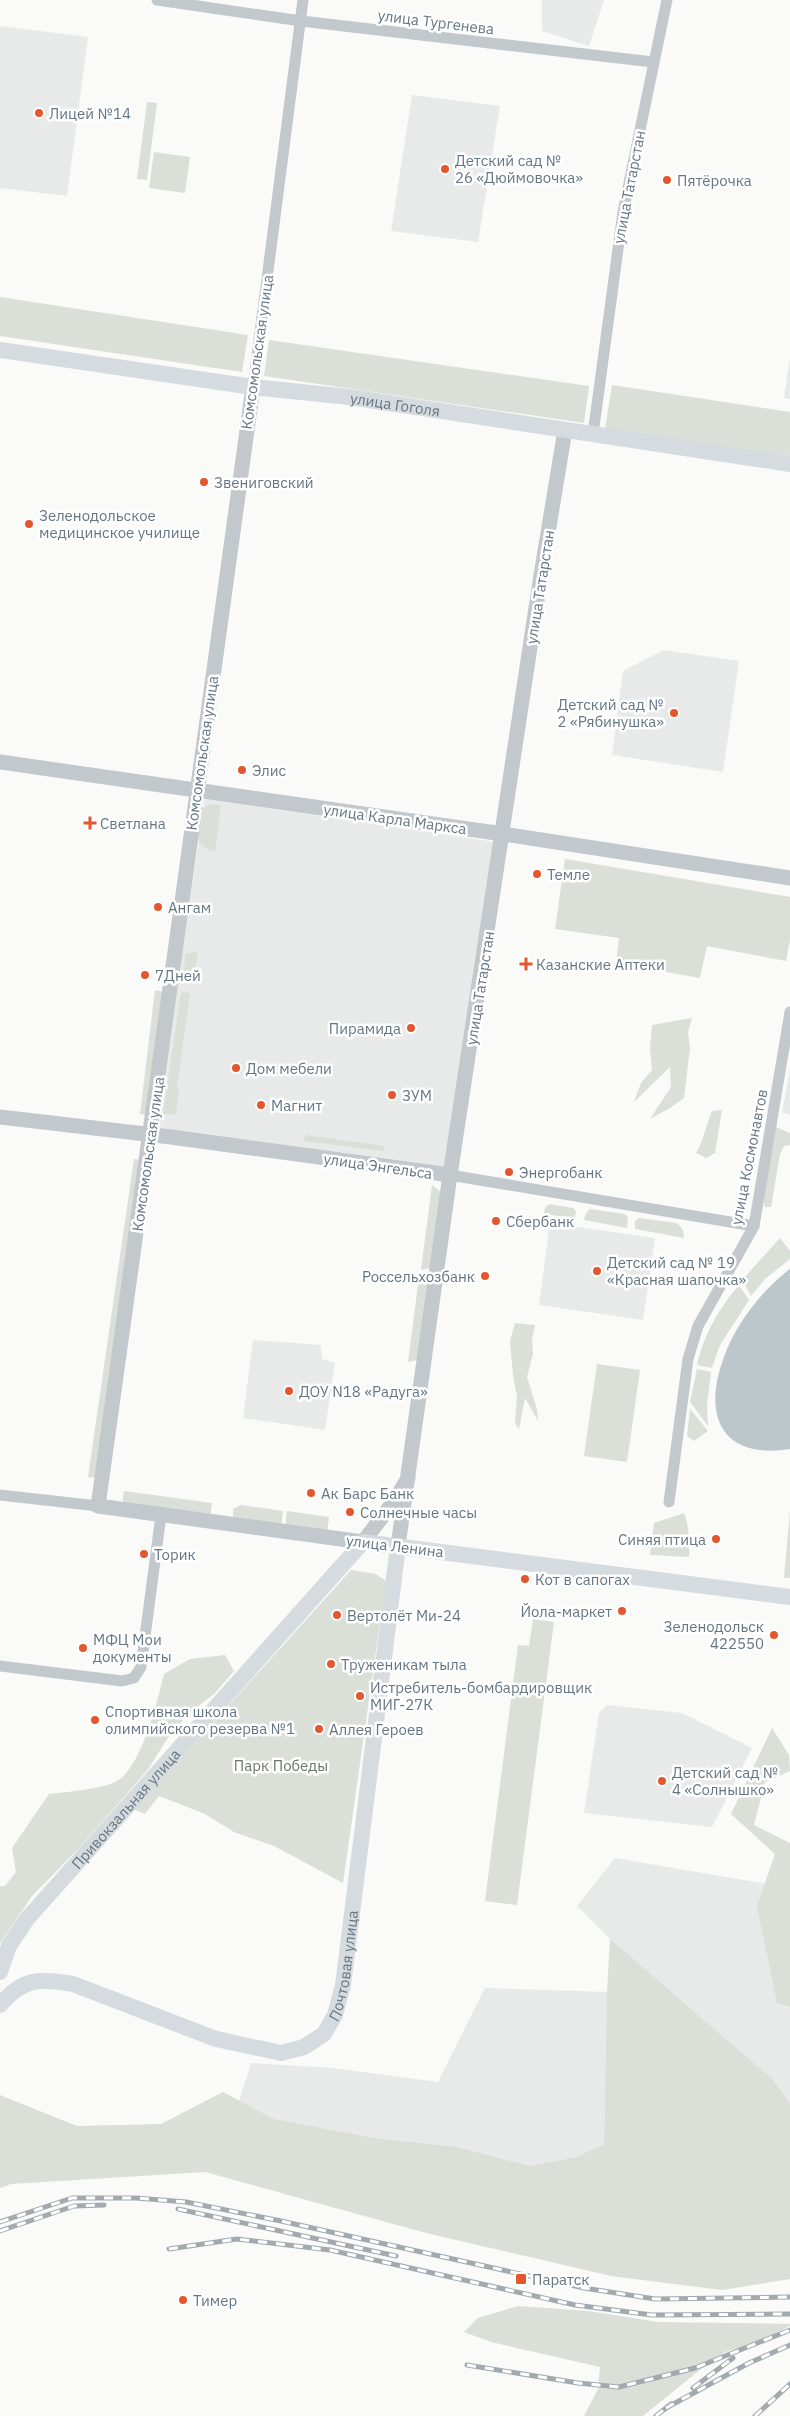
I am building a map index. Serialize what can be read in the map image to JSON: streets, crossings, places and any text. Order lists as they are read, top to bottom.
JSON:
{
  "streets": {
    "main road": [
      "улица Гоголя",
      "улица Ленина",
      "Привокзальная улица",
      "Почтовая улица"
    ],
    "street": [
      "улица Тургенева",
      "улица Татарстан",
      "Комсомольская улица",
      "улица Карла Маркса",
      "улица Космонавтов",
      "улица Энгельса"
    ]
  },
  "crossings": [
    ["улица Тургенева", "улица Татарстан"],
    ["улица Тургенева", "Комсомольская улица"],
    ["улица Татарстан", "улица Гоголя"],
    ["улица Татарстан", "улица Карла Маркса"],
    ["улица Татарстан", "улица Энгельса"],
    ["улица Татарстан", "улица Ленина"],
    ["улица Татарстан", "Почтовая улица"],
    ["Комсомольская улица", "улица Гоголя"],
    ["Комсомольская улица", "улица Карла Маркса"],
    ["Комсомольская улица", "улица Энгельса"],
    ["Комсомольская улица", "улица Ленина"],
    ["улица Космонавтов", "улица Энгельса"],
    ["улица Ленина", "Привокзальная улица"],
    ["улица Ленина", "Почтовая улица"]
  ],
  "parks": ["Парк Победы"],
  "places": {
    "other": [
      "Лицей №14",
      "Детский сад № 26 «Дюймовочка»",
      "Пятёрочка",
      "Звениговский",
      "Зеленодольское медицинское училище",
      "Детский сад № 2 «Рябинушка»",
      "Элис",
      "Темле",
      "Ангам",
      "7Дней",
      "Пирамида",
      "Дом мебели",
      "ЗУМ",
      "Магнит",
      "Энергобанк",
      "Сбербанк",
      "Детский сад № 19 «Красная шапочка»",
      "Россельхозбанк",
      "ДОУ N18 «Радуга»",
      "Ак Барс Банк",
      "Солнечные часы",
      "Синяя птица",
      "Торик",
      "Кот в сапогах",
      "Йола-маркет",
      "Вертолёт Ми-24",
      "Зеленодольск 422550",
      "МФЦ Мои документы",
      "Труженикам тыла",
      "Истребитель-бомбардировщик МИГ-27К",
      "Спортивная школа олимпийского резерва №1",
      "Аллея Героев",
      "Детский сад № 4 «Солнышко»",
      "Тимер"
    ],
    "health": ["Светлана", "Казанские Аптеки"],
    "transit": ["Паратск"]
  }
}
